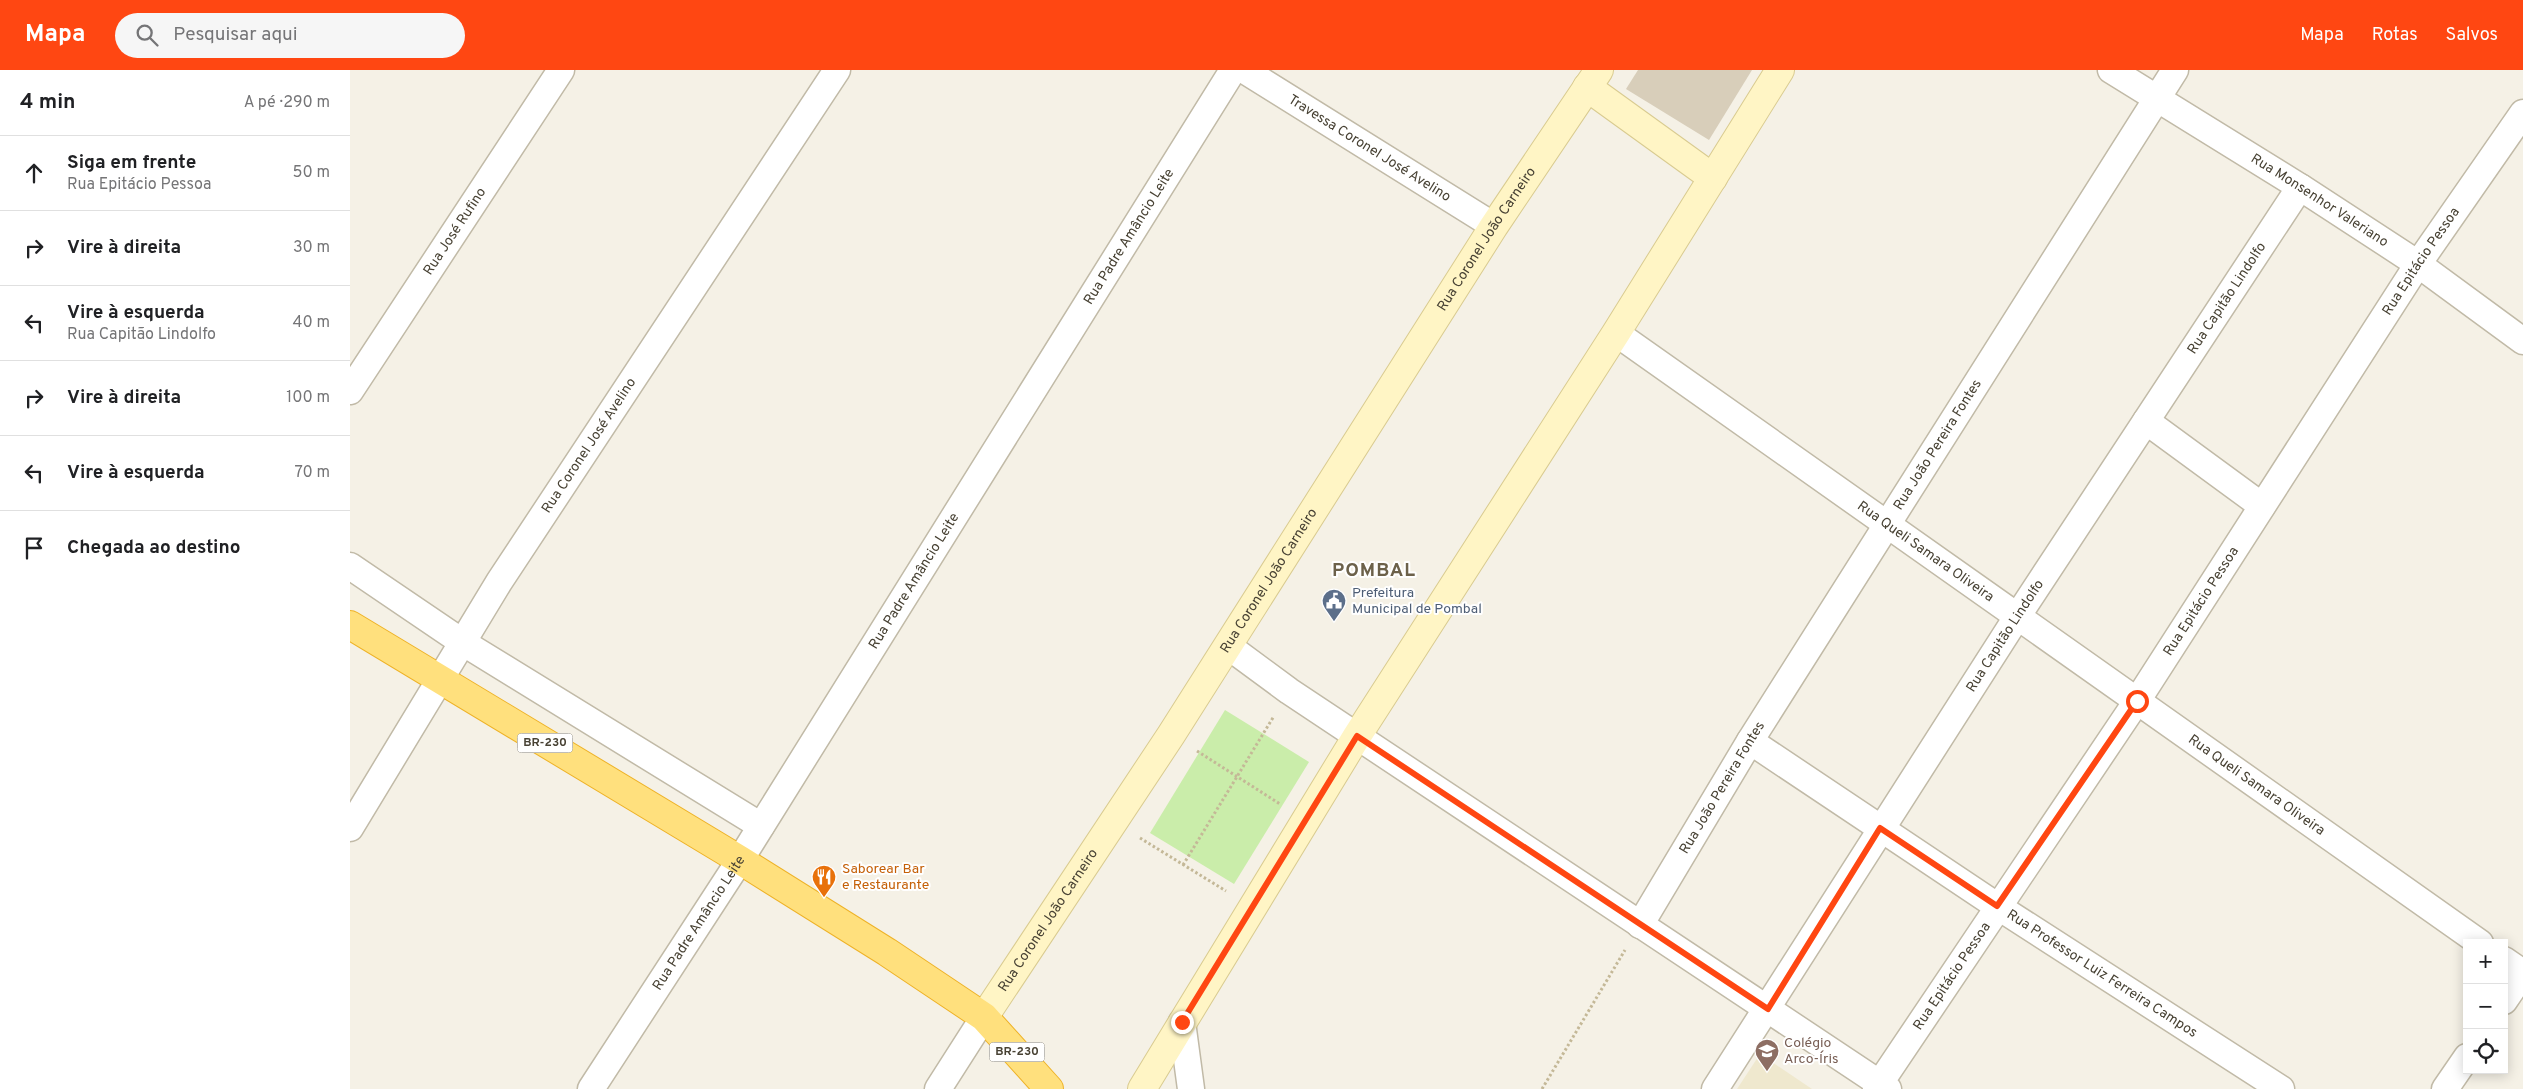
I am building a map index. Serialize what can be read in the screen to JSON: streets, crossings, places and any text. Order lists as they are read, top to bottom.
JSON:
{
  "streets": {
    "highway": ["BR-230"],
    "main road": ["Rua Coronel João Carneiro"],
    "street": [
      "Travessa Coronel José Avelino",
      "Rua Monsenhor Valeriano",
      "Rua José Rufino",
      "Rua Padre Amâncio Leite",
      "Rua Epitácio Pessoa",
      "Rua Capitão Lindolfo",
      "Rua João Pereira Fontes",
      "Rua Coronel José Avelino",
      "Rua Queli Samara Oliveira",
      "Rua Professor Luiz Ferreira Campos"
    ]
  },
  "crossings": [
    ["Travessa Coronel José Avelino", "Rua Coronel João Carneiro"],
    ["Rua Monsenhor Valeriano", "Rua Epitácio Pessoa"],
    ["Rua Monsenhor Valeriano", "Rua Capitão Lindolfo"],
    ["Rua Monsenhor Valeriano", "Rua João Pereira Fontes"],
    ["Rua Padre Amâncio Leite", "BR-230"],
    ["Rua Coronel João Carneiro", "BR-230"],
    ["Rua Epitácio Pessoa", "Rua Queli Samara Oliveira"],
    ["Rua Epitácio Pessoa", "Rua Professor Luiz Ferreira Campos"],
    ["Rua Capitão Lindolfo", "Rua Queli Samara Oliveira"],
    ["Rua Capitão Lindolfo", "Rua Professor Luiz Ferreira Campos"],
    ["Rua João Pereira Fontes", "Rua Queli Samara Oliveira"],
    ["Rua João Pereira Fontes", "Rua Professor Luiz Ferreira Campos"],
    ["Rua Coronel José Avelino", "BR-230"]
  ],
  "districts": ["POMBAL"],
  "places": {
    "public building": ["Prefeitura Municipal de Pombal"],
    "restaurant": ["Saborear Bar e Restaurante"],
    "school or university": ["Colégio Arco-Íris"]
  },
  "page": {
    "header": "Mapa",
    "search": "Pesquisar aqui",
    "nav": ["Mapa", "Rotas", "Salvos"],
    "heading": ["4 min", "A pé · 290 m"],
    "list": [
      ["Siga em frente", "Rua Epitácio Pessoa", "50 m"],
      ["Vire à direita", "30 m"],
      ["Vire à esquerda", "Rua Capitão Lindolfo", "40 m"],
      ["Vire à direita", "100 m"],
      ["Vire à esquerda", "70 m"],
      "Chegada ao destino"
    ],
    "map_buttons": ["+", "−"]
  }
}
